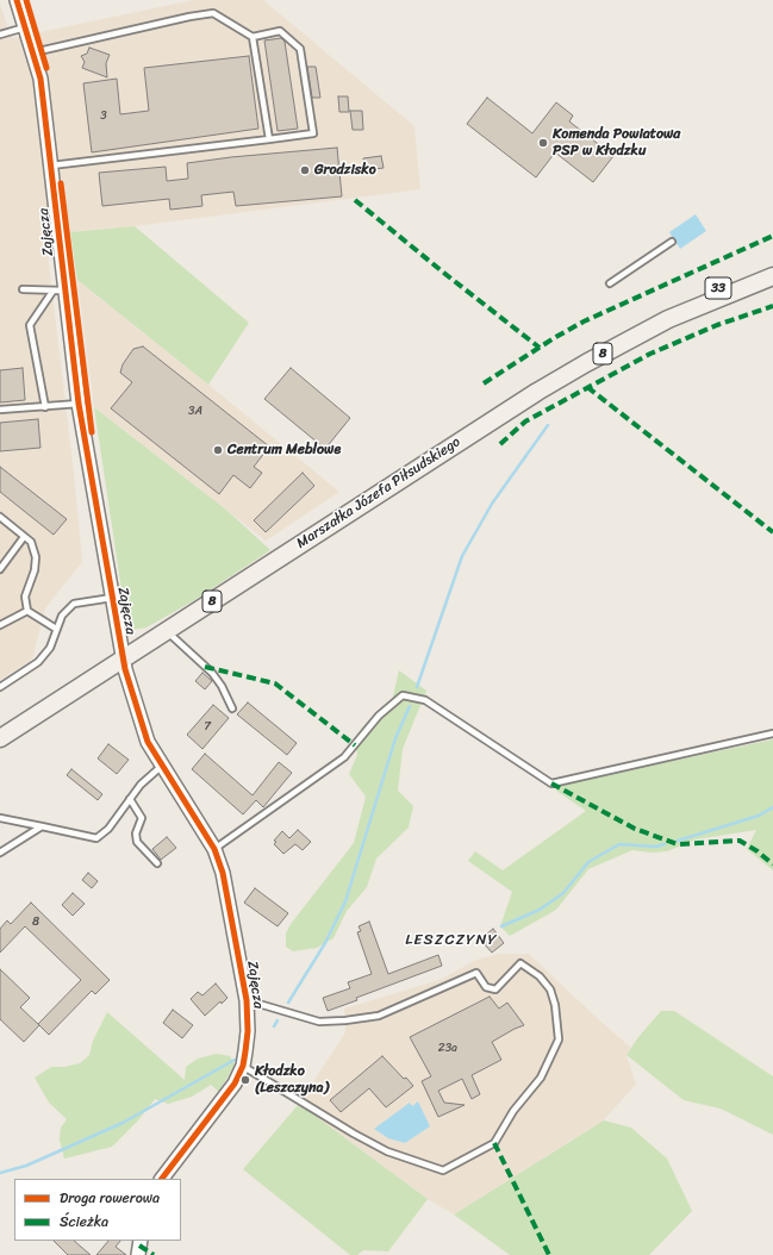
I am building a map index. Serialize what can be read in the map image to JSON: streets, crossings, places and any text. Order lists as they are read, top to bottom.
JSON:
{
  "streets": {
    "highway": ["33", "8", "Marszałka Józefa Piłsudskiego"],
    "street": ["Zajęcza"]
  },
  "crossings": [
    ["Zajęcza", "Marszałka Józefa Piłsudskiego"],
    ["33", "Marszałka Józefa Piłsudskiego"]
  ],
  "districts": ["LESZCZYNY"],
  "places": [
    "Komenda Powiatowa PSP w Kłodzku",
    "Grodzisko",
    "Centrum Meblowe",
    "Kłodzko (Leszczyna)"
  ],
  "house_numbers": [
    "3",
    "3A",
    "7",
    "8",
    "23a"
  ],
  "legend": ["Droga rowerowa", "Ścieżka"]
}
